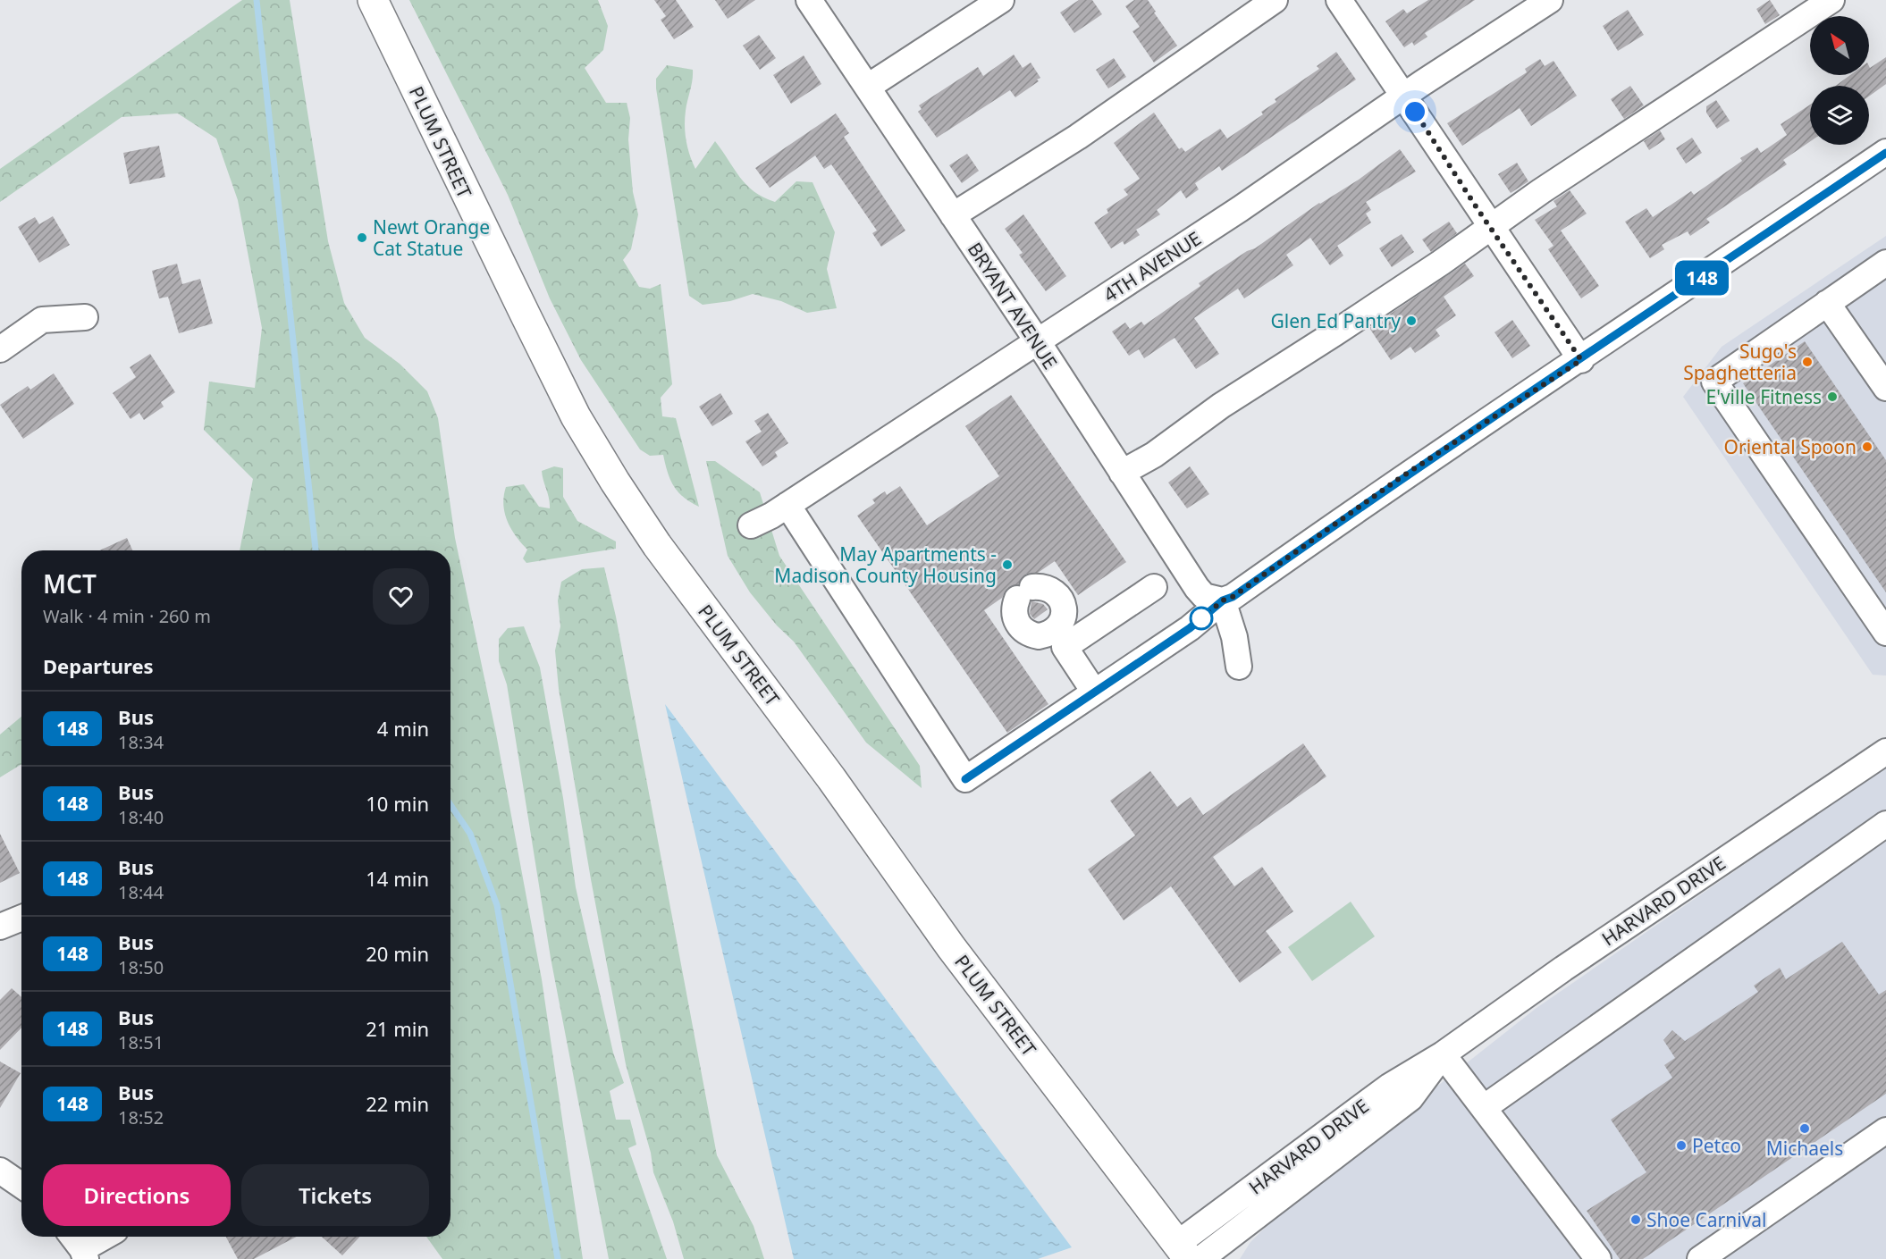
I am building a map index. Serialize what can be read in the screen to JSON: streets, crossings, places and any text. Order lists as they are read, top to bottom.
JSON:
{
  "streets": {
    "main road": ["PLUM STREET"],
    "street": ["4TH AVENUE", "BRYANT AVENUE", "HARVARD DRIVE"]
  },
  "crossings": [
    ["PLUM STREET", "HARVARD DRIVE"],
    ["4TH AVENUE", "BRYANT AVENUE"]
  ],
  "places": [
    "Newt Orange Cat Statue",
    "Glen Ed Pantry",
    "Sugo's Spaghetteria",
    "E'ville Fitness",
    "Oriental Spoon",
    "May Apartments - Madison County Housing",
    "Michaels",
    "Petco",
    "Shoe Carnival"
  ],
  "lines": ["bus line 148"],
  "north": "top left",
  "page": {
    "on_map": "148",
    "heading": [
      ["MCT", "Walk · 4 min · 260 m"],
      "Departures"
    ],
    "list": [
      {
        "mark": "148",
        "name": "Bus",
        "note": "18:34",
        "value": "4 min"
      },
      {
        "mark": "148",
        "name": "Bus",
        "note": "18:40",
        "value": "10 min"
      },
      {
        "mark": "148",
        "name": "Bus",
        "note": "18:44",
        "value": "14 min"
      },
      {
        "mark": "148",
        "name": "Bus",
        "note": "18:50",
        "value": "20 min"
      },
      {
        "mark": "148",
        "name": "Bus",
        "note": "18:51",
        "value": "21 min"
      },
      {
        "mark": "148",
        "name": "Bus",
        "note": "18:52",
        "value": "22 min"
      }
    ],
    "buttons": ["Directions", "Tickets"]
  }
}
